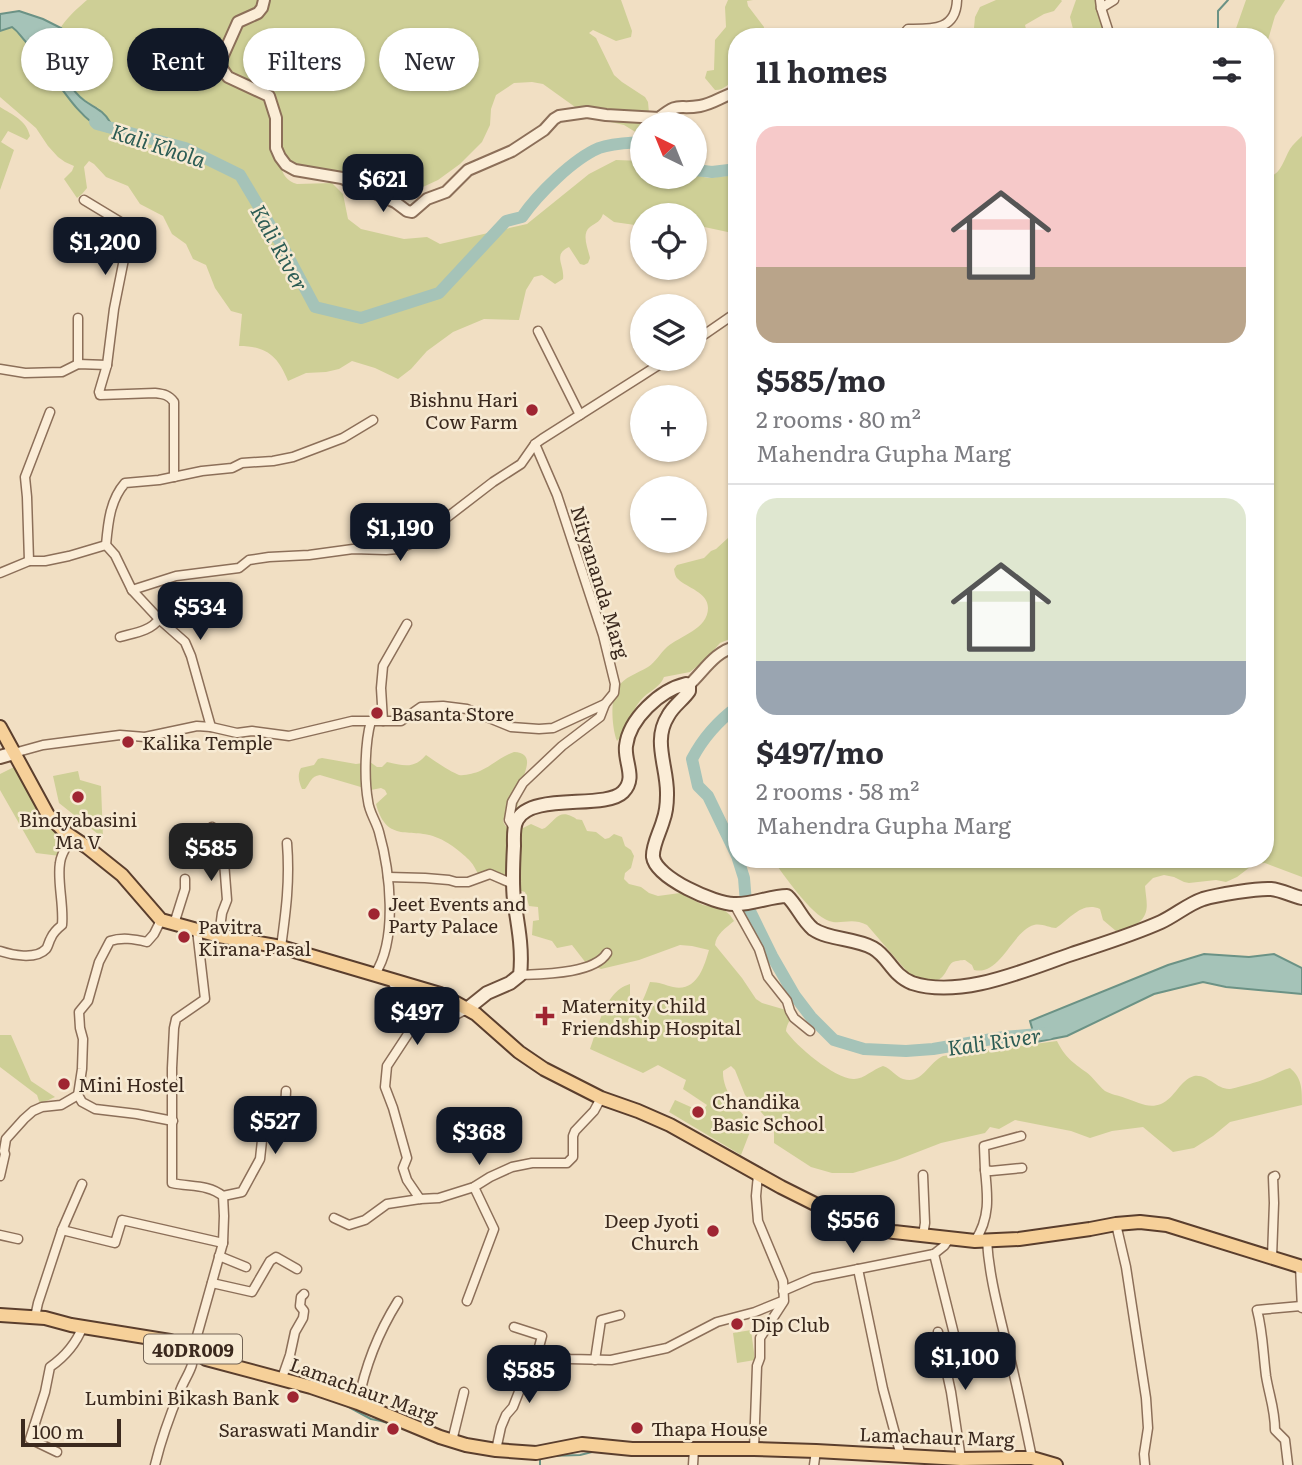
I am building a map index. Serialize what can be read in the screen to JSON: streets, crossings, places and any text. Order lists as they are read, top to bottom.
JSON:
{
  "streets": {
    "main road": ["40DR009", "Lamachaur Marg"],
    "street": ["Nityananda Marg"]
  },
  "water": ["Kali Khola", "Kali River"],
  "places": {
    "other": [
      "Bishnu Hari Cow Farm",
      "Basanta Store",
      "Kalika Temple",
      "Bindyabasini Ma V",
      "Jeet Events and Party Palace",
      "Pavitra Kirana Pasal",
      "Mini Hostel",
      "Chandika Basic School",
      "Deep Jyoti Church",
      "Dip Club",
      "Lumbini Bikash Bank",
      "Thapa House",
      "Saraswati Mandir"
    ],
    "health": ["Maternity Child Friendship Hospital"]
  },
  "scale_bar": "100 m",
  "north": "top left",
  "page": {
    "chip": [
      "Buy",
      "Rent",
      "Filters",
      "New"
    ],
    "heading": "11 homes",
    "map_buttons": ["+", "−"],
    "list": [
      {
        "name": "$585/mo",
        "note": "2 rooms · 80 m² · Mahendra Gupha Marg"
      },
      {
        "name": "$497/mo",
        "note": "2 rooms · 58 m² · Mahendra Gupha Marg"
      }
    ],
    "price": [
      "$621",
      "$1,200",
      "$1,190",
      "$534",
      "$585",
      "$497",
      "$527",
      "$368",
      "$556",
      "$1,100",
      "$585"
    ],
    "scale": "100 m"
  }
}
